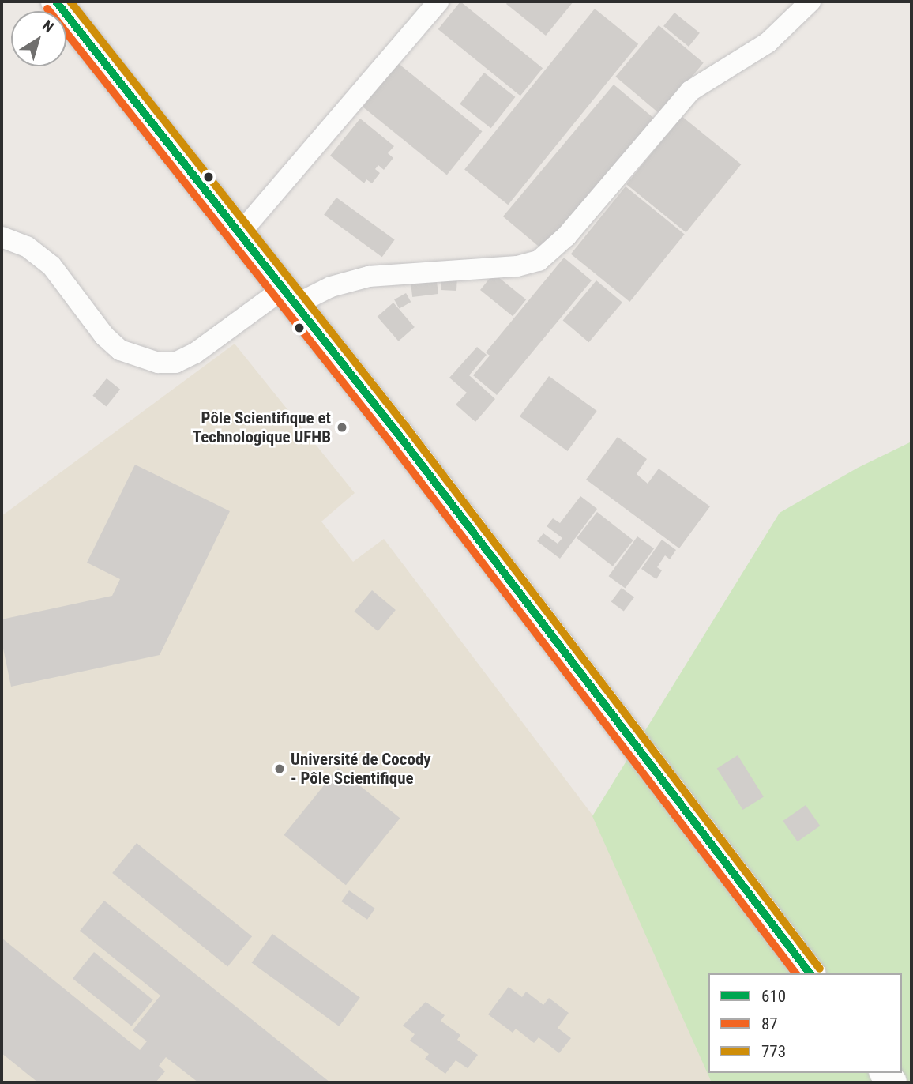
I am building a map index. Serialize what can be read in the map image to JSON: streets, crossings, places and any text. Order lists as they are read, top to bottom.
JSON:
{
  "places": ["Pôle Scientifique et Technologique UFHB", "Université de Cocody - Pôle Scientifique"],
  "lines": ["transit line 610", "transit line 773", "transit line 87"],
  "legend": ["610", "87", "773"],
  "north": "top right"
}
